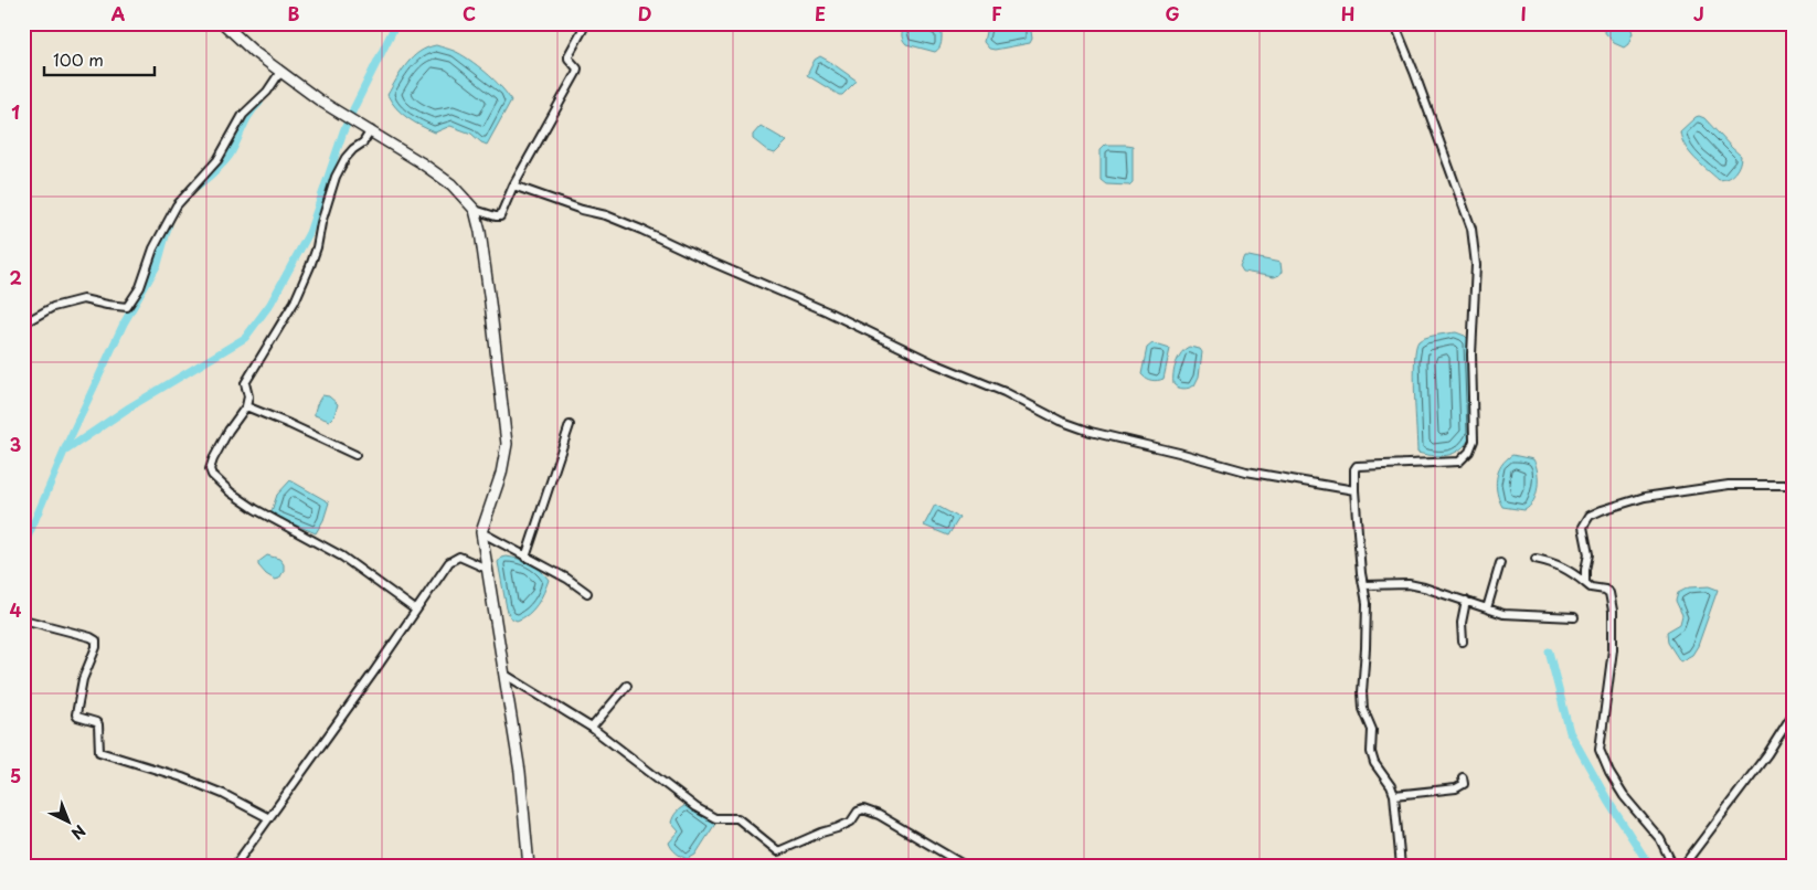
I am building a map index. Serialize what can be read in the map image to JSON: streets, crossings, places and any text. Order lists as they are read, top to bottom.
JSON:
{
  "scale_bar": "100 m",
  "north": "bottom right",
  "grid": {
    "columns": [
      "A",
      "B",
      "C",
      "D",
      "E",
      "F",
      "G",
      "H",
      "I",
      "J"
    ],
    "rows": [
      "1",
      "2",
      "3",
      "4",
      "5"
    ]
  }
}
